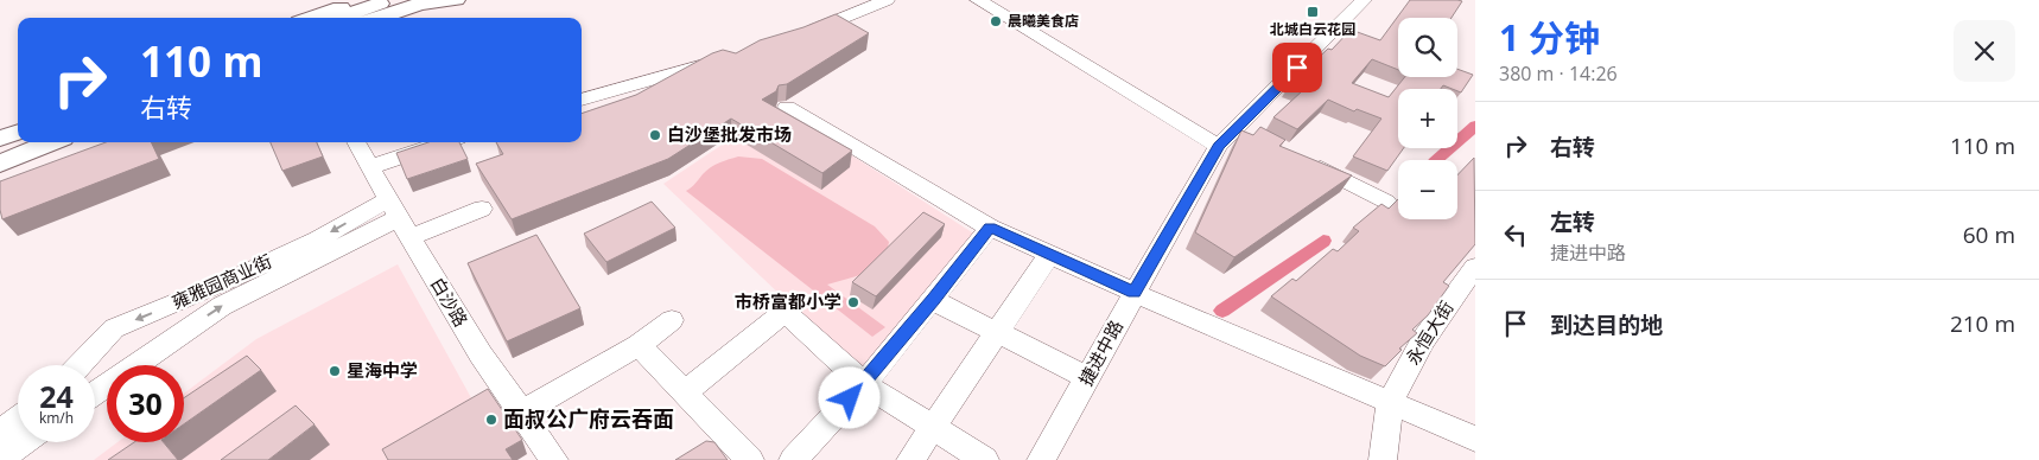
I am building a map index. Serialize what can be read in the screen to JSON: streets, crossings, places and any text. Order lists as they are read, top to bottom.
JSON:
{
  "streets": {
    "street": [
      "雍雅园商业街",
      "白沙路",
      "永恒大街",
      "捷进中路"
    ]
  },
  "crossings": [
    ["雍雅园商业街", "白沙路"]
  ],
  "places": {
    "transit": ["北城白云花园"],
    "other": [
      "晨曦美食店",
      "白沙堡批发市场",
      "市桥富都小学",
      "星海中学",
      "面叔公广府云吞面"
    ]
  },
  "page": {
    "heading": ["1 分钟", "380 m · 14:26"],
    "map_buttons": ["+", "−"],
    "turn": ["110 m", "右转"],
    "list": [
      {
        "name": "右转",
        "value": "110 m"
      },
      {
        "name": "左转",
        "note": "捷进中路",
        "value": "60 m"
      },
      {
        "name": "到达目的地",
        "value": "210 m"
      }
    ],
    "speed": "24 km/h",
    "limit": "30"
  }
}
